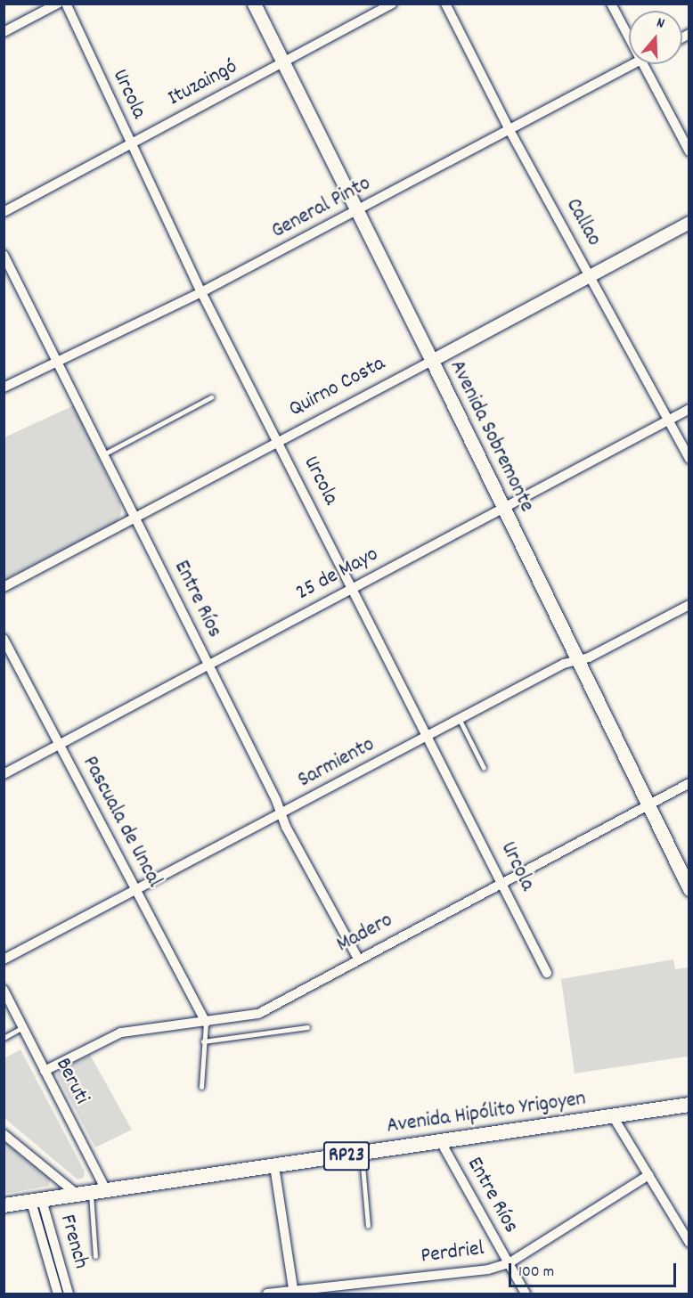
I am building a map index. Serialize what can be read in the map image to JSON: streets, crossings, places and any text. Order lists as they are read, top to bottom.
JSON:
{
  "streets": {
    "main road": ["Avenida Sobremonte", "Avenida Hipólito Yrigoyen", "RP23"],
    "street": [
      "Ituzaingó",
      "Urcola",
      "General Pinto",
      "Callao",
      "Quirno Costa",
      "25 de Mayo",
      "Entre Ríos",
      "Sarmiento",
      "Pascuala de Uncal",
      "Madero",
      "Beruti",
      "French",
      "Perdriel"
    ]
  },
  "crossings": [
    ["Ituzaingó", "Urcola"],
    ["Ituzaingó", "Avenida Sobremonte"],
    ["Urcola", "General Pinto"],
    ["Urcola", "Quirno Costa"],
    ["Urcola", "25 de Mayo"],
    ["Urcola", "Sarmiento"],
    ["Urcola", "Madero"],
    ["General Pinto", "Callao"],
    ["General Pinto", "Avenida Sobremonte"],
    ["General Pinto", "Entre Ríos"],
    ["Callao", "Quirno Costa"],
    ["Callao", "25 de Mayo"],
    ["Quirno Costa", "Avenida Sobremonte"],
    ["Quirno Costa", "Entre Ríos"],
    ["Avenida Sobremonte", "25 de Mayo"],
    ["Avenida Sobremonte", "Sarmiento"],
    ["Avenida Sobremonte", "Madero"],
    ["25 de Mayo", "Entre Ríos"],
    ["25 de Mayo", "Pascuala de Uncal"],
    ["Entre Ríos", "Sarmiento"],
    ["Entre Ríos", "Madero"],
    ["Entre Ríos", "Avenida Hipólito Yrigoyen"],
    ["Entre Ríos", "Perdriel"],
    ["Sarmiento", "Pascuala de Uncal"],
    ["Pascuala de Uncal", "Madero"],
    ["Madero", "Beruti"],
    ["Beruti", "Avenida Hipólito Yrigoyen"],
    ["Avenida Hipólito Yrigoyen", "French"]
  ],
  "scale_bar": "100 m",
  "north": "top"
}
